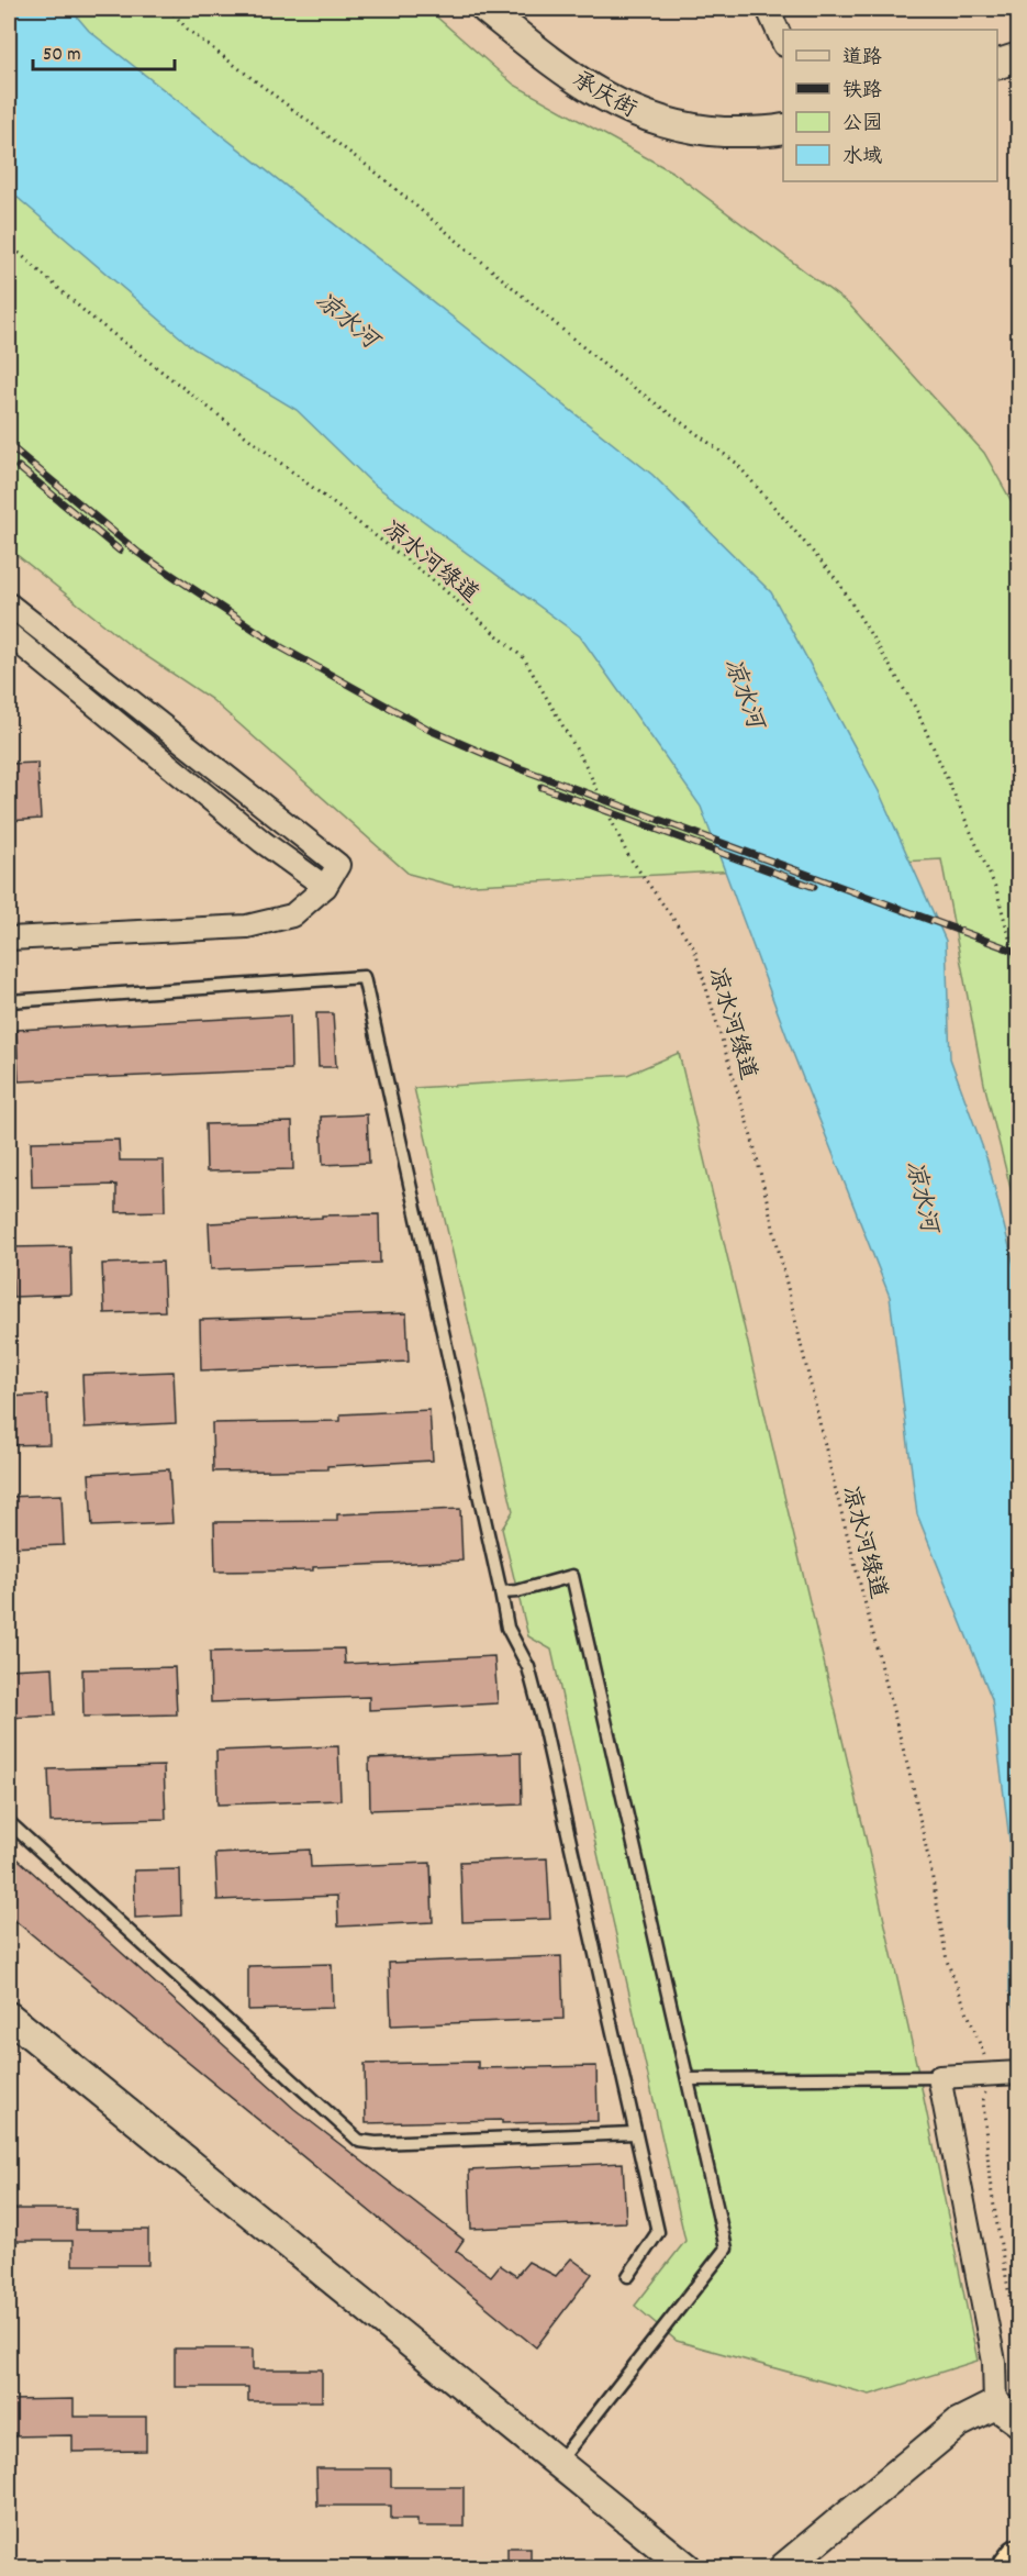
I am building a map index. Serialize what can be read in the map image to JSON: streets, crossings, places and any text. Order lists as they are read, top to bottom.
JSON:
{
  "streets": {
    "street": ["承庆街"],
    "path": ["凉水河绿道"]
  },
  "water": ["凉水河"],
  "legend": [
    "道路",
    "铁路",
    "公园",
    "水域"
  ],
  "scale_bar": "50 m"
}
